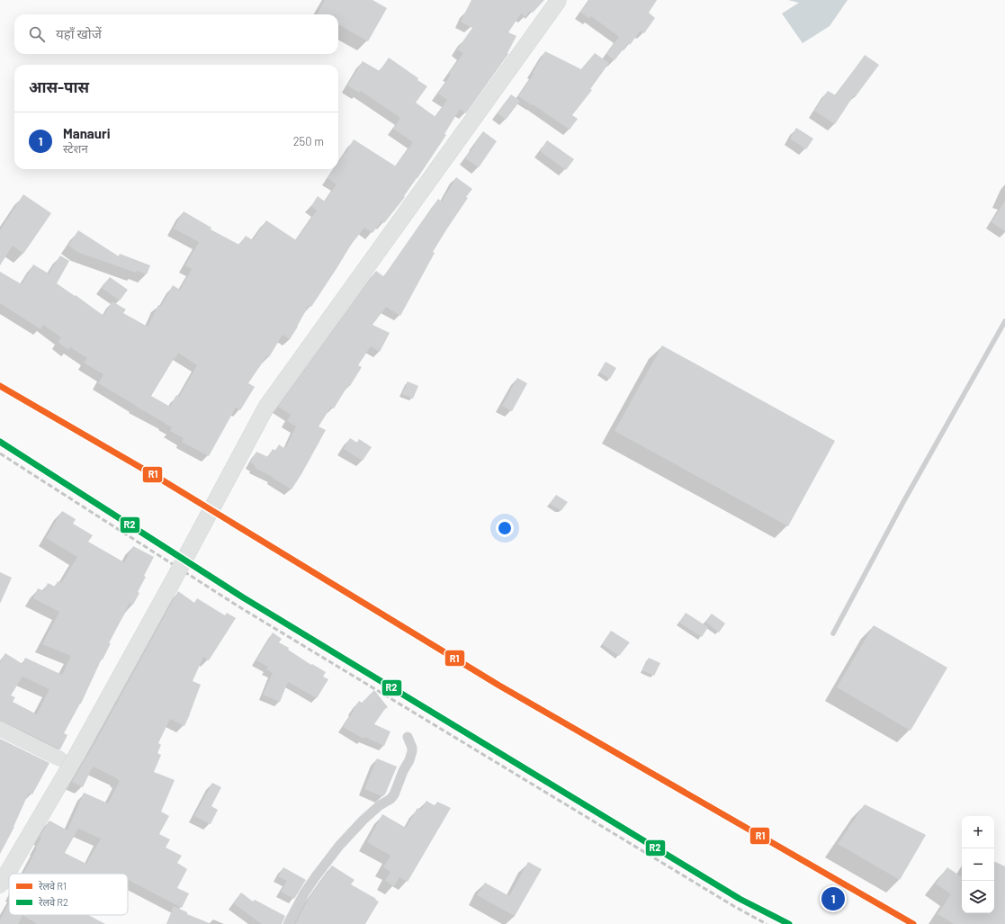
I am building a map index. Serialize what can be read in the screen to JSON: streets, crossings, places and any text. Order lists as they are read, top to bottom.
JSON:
{
  "lines": ["rail line R1", "rail line R2"],
  "legend": ["रेलवे R1", "रेलवे R2"],
  "page": {
    "search": "यहाँ खोजें",
    "heading": "आस-पास",
    "list": [
      {
        "mark": "1",
        "name": "Manauri",
        "note": "स्टेशन",
        "value": "250 m"
      }
    ],
    "map_buttons": ["+", "−"],
    "pins": "1"
  }
}
